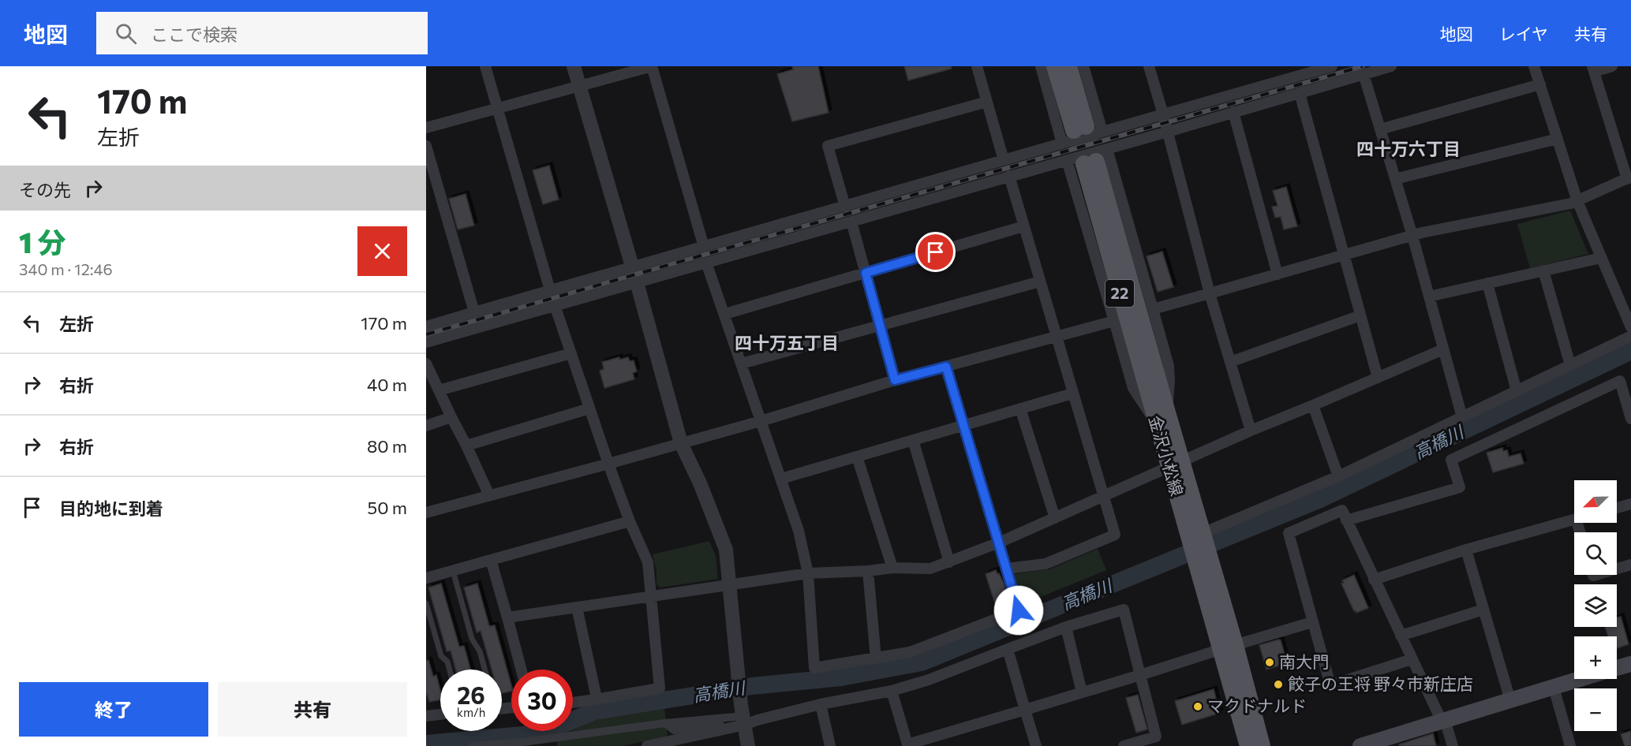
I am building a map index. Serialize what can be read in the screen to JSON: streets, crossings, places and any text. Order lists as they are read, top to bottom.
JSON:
{
  "streets": {
    "main road": ["22", "金沢小松線"]
  },
  "crossings": [
    ["22", "金沢小松線"]
  ],
  "districts": ["四十万六丁目", "四十万五丁目"],
  "water": ["高橋川"],
  "places": ["南大門", "餃子の王将 野々市新庄店", "マクドナルド"],
  "north": "bottom left",
  "page": {
    "header": "地図",
    "search": "ここで検索",
    "nav": ["地図", "レイヤ", "共有"],
    "turn": ["170 m", "左折"],
    "then": "その先",
    "heading": ["1 分", "340 m · 12:46"],
    "list": [
      {
        "name": "左折",
        "value": "170 m"
      },
      {
        "name": "右折",
        "value": "40 m"
      },
      {
        "name": "右折",
        "value": "80 m"
      },
      {
        "name": "目的地に到着",
        "value": "50 m"
      }
    ],
    "map_buttons": ["+", "−"],
    "speed": "26 km/h",
    "limit": "30",
    "buttons": ["終了", "共有"]
  }
}
